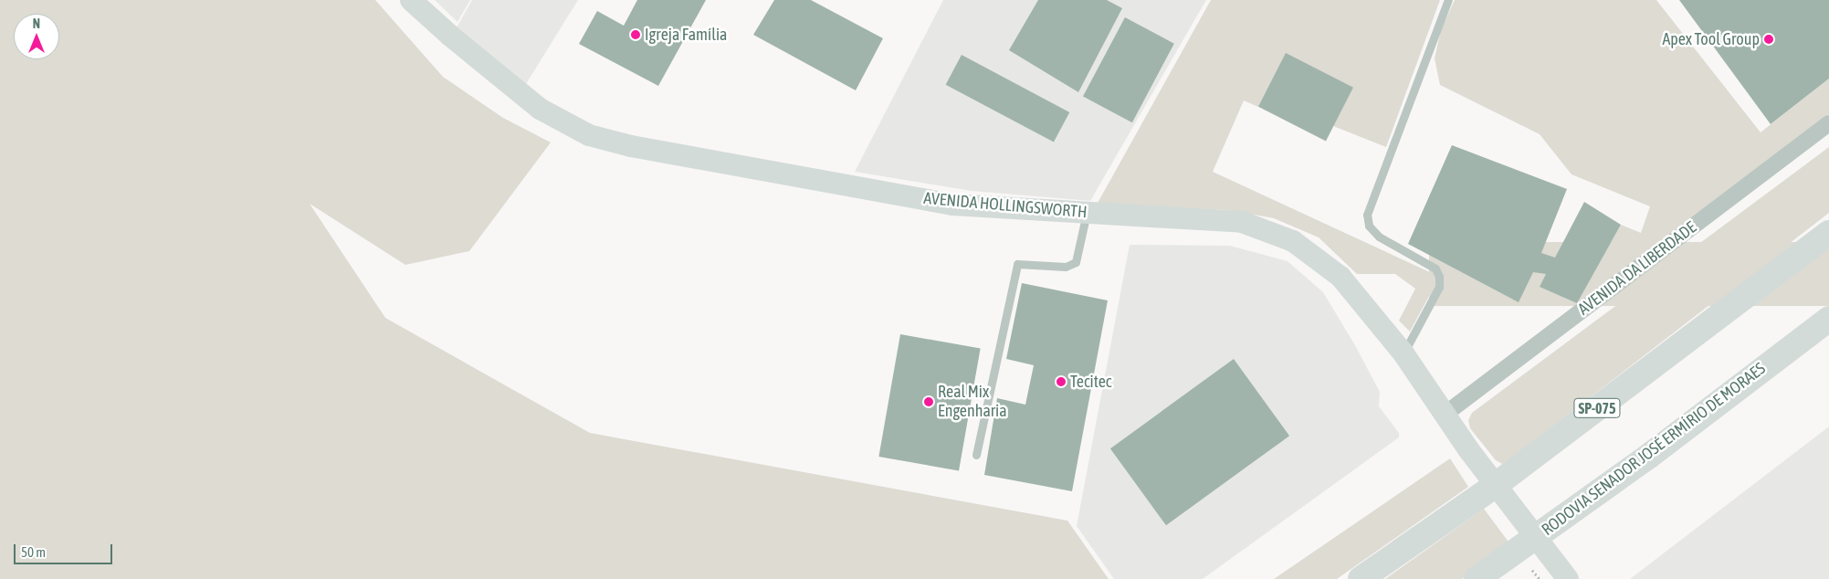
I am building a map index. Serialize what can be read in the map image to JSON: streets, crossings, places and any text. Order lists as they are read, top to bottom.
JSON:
{
  "streets": {
    "highway": ["SP-075", "RODOVIA SENADOR JOSÉ ERMÍRIO DE MORAES"],
    "main road": ["AVENIDA HOLLINGSWORTH"],
    "street": ["AVENIDA DA LIBERDADE"]
  },
  "crossings": [
    ["AVENIDA HOLLINGSWORTH", "AVENIDA DA LIBERDADE"]
  ],
  "places": [
    "Igreja Família",
    "Apex Tool Group",
    "Tecitec",
    "Real Mix Engenharia"
  ],
  "scale_bar": "50 m",
  "north": "top"
}
